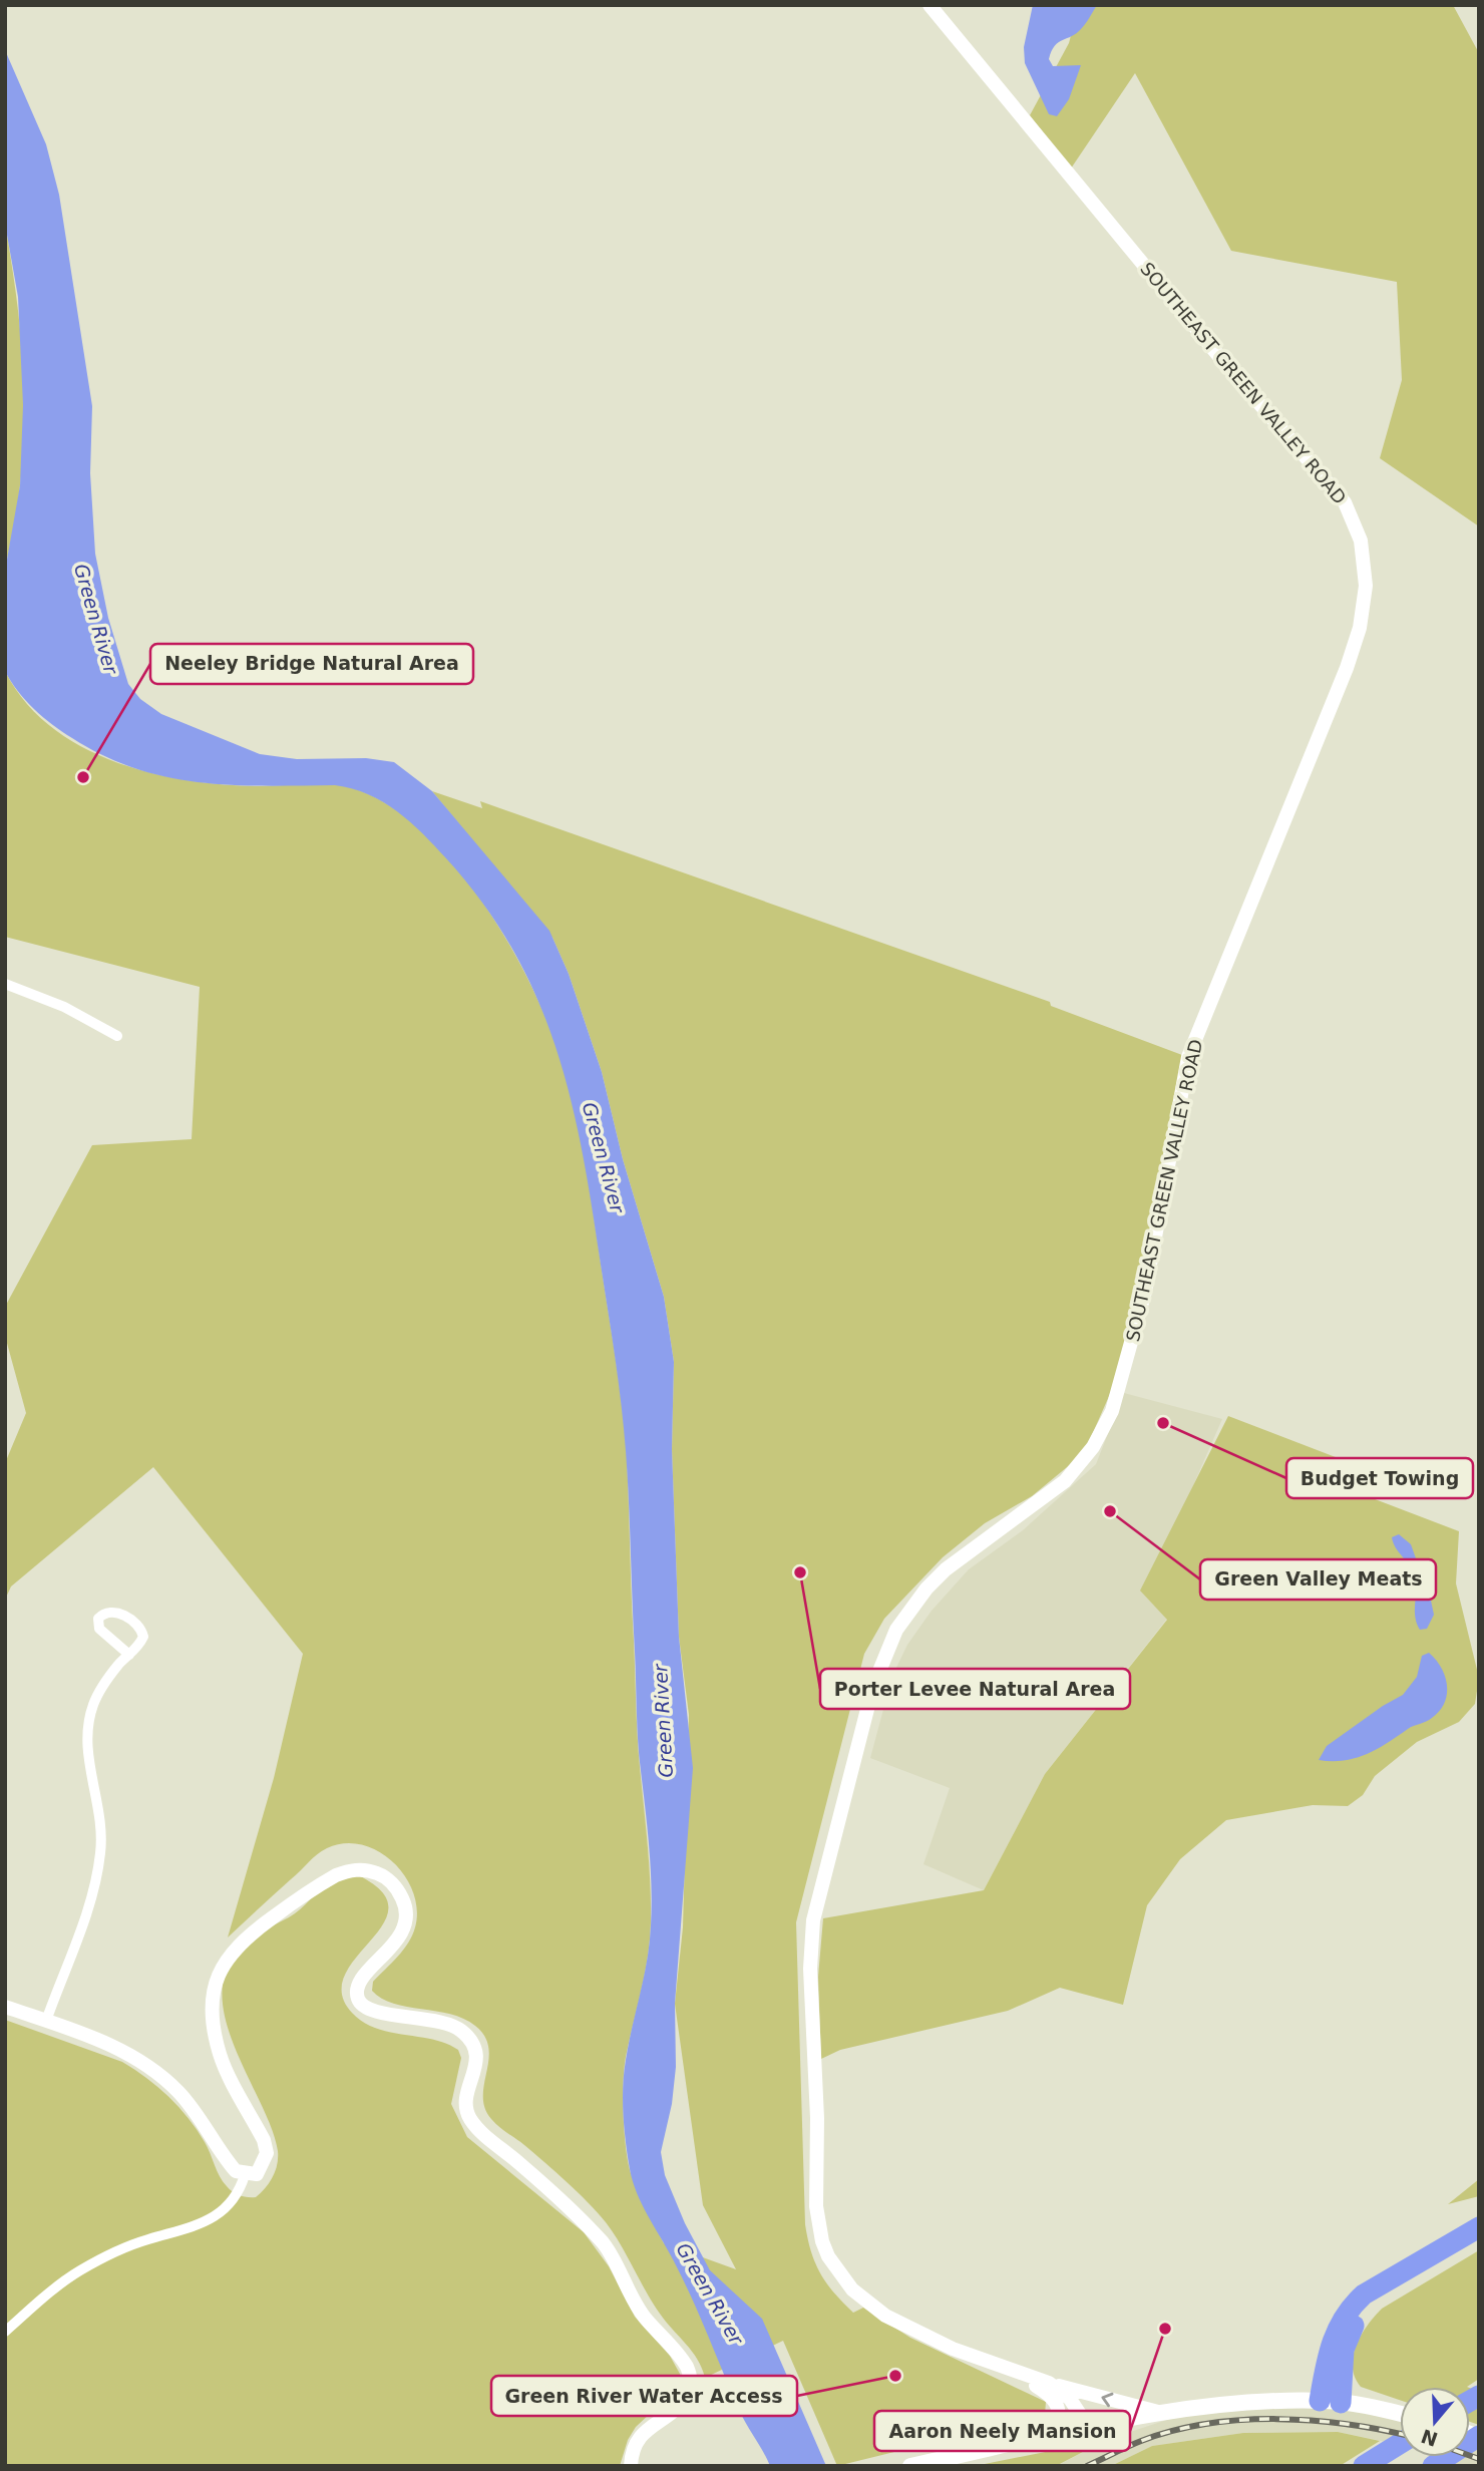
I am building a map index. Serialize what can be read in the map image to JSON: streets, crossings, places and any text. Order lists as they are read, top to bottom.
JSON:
{
  "streets": {
    "street": ["SOUTHEAST GREEN VALLEY ROAD"]
  },
  "water": ["Green River"],
  "places": [
    "Neeley Bridge Natural Area",
    "Budget Towing",
    "Green Valley Meats",
    "Porter Levee Natural Area",
    "Aaron Neely Mansion",
    "Green River Water Access"
  ],
  "north": "bottom"
}
